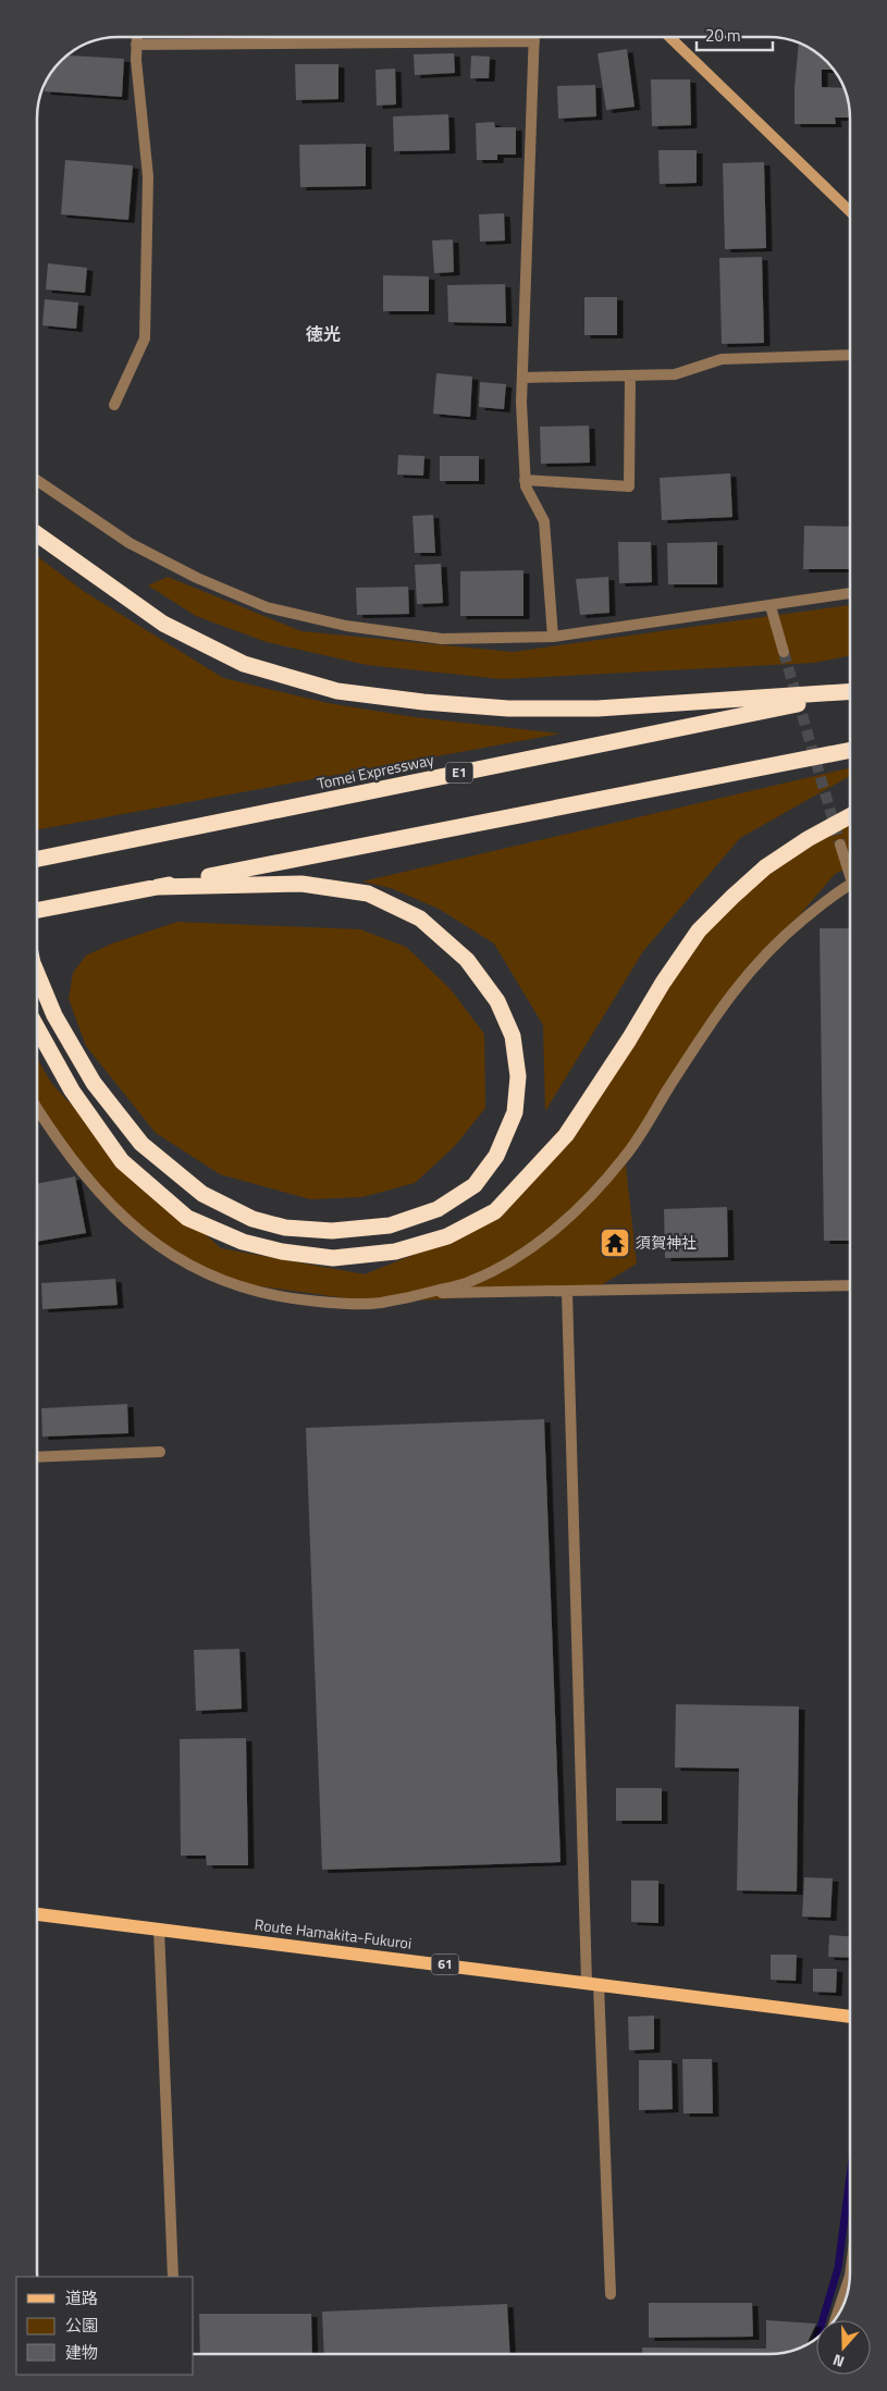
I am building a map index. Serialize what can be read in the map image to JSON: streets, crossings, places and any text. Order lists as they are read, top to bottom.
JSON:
{
  "streets": {
    "highway": ["Tomei Expressway", "E1"],
    "main road": ["Route Hamakita-Fukuroi", "61"]
  },
  "districts": ["徳光"],
  "places": {
    "temple": ["須賀神社"]
  },
  "legend": ["道路", "公園", "建物"],
  "scale_bar": "20 m",
  "north": "bottom"
}
